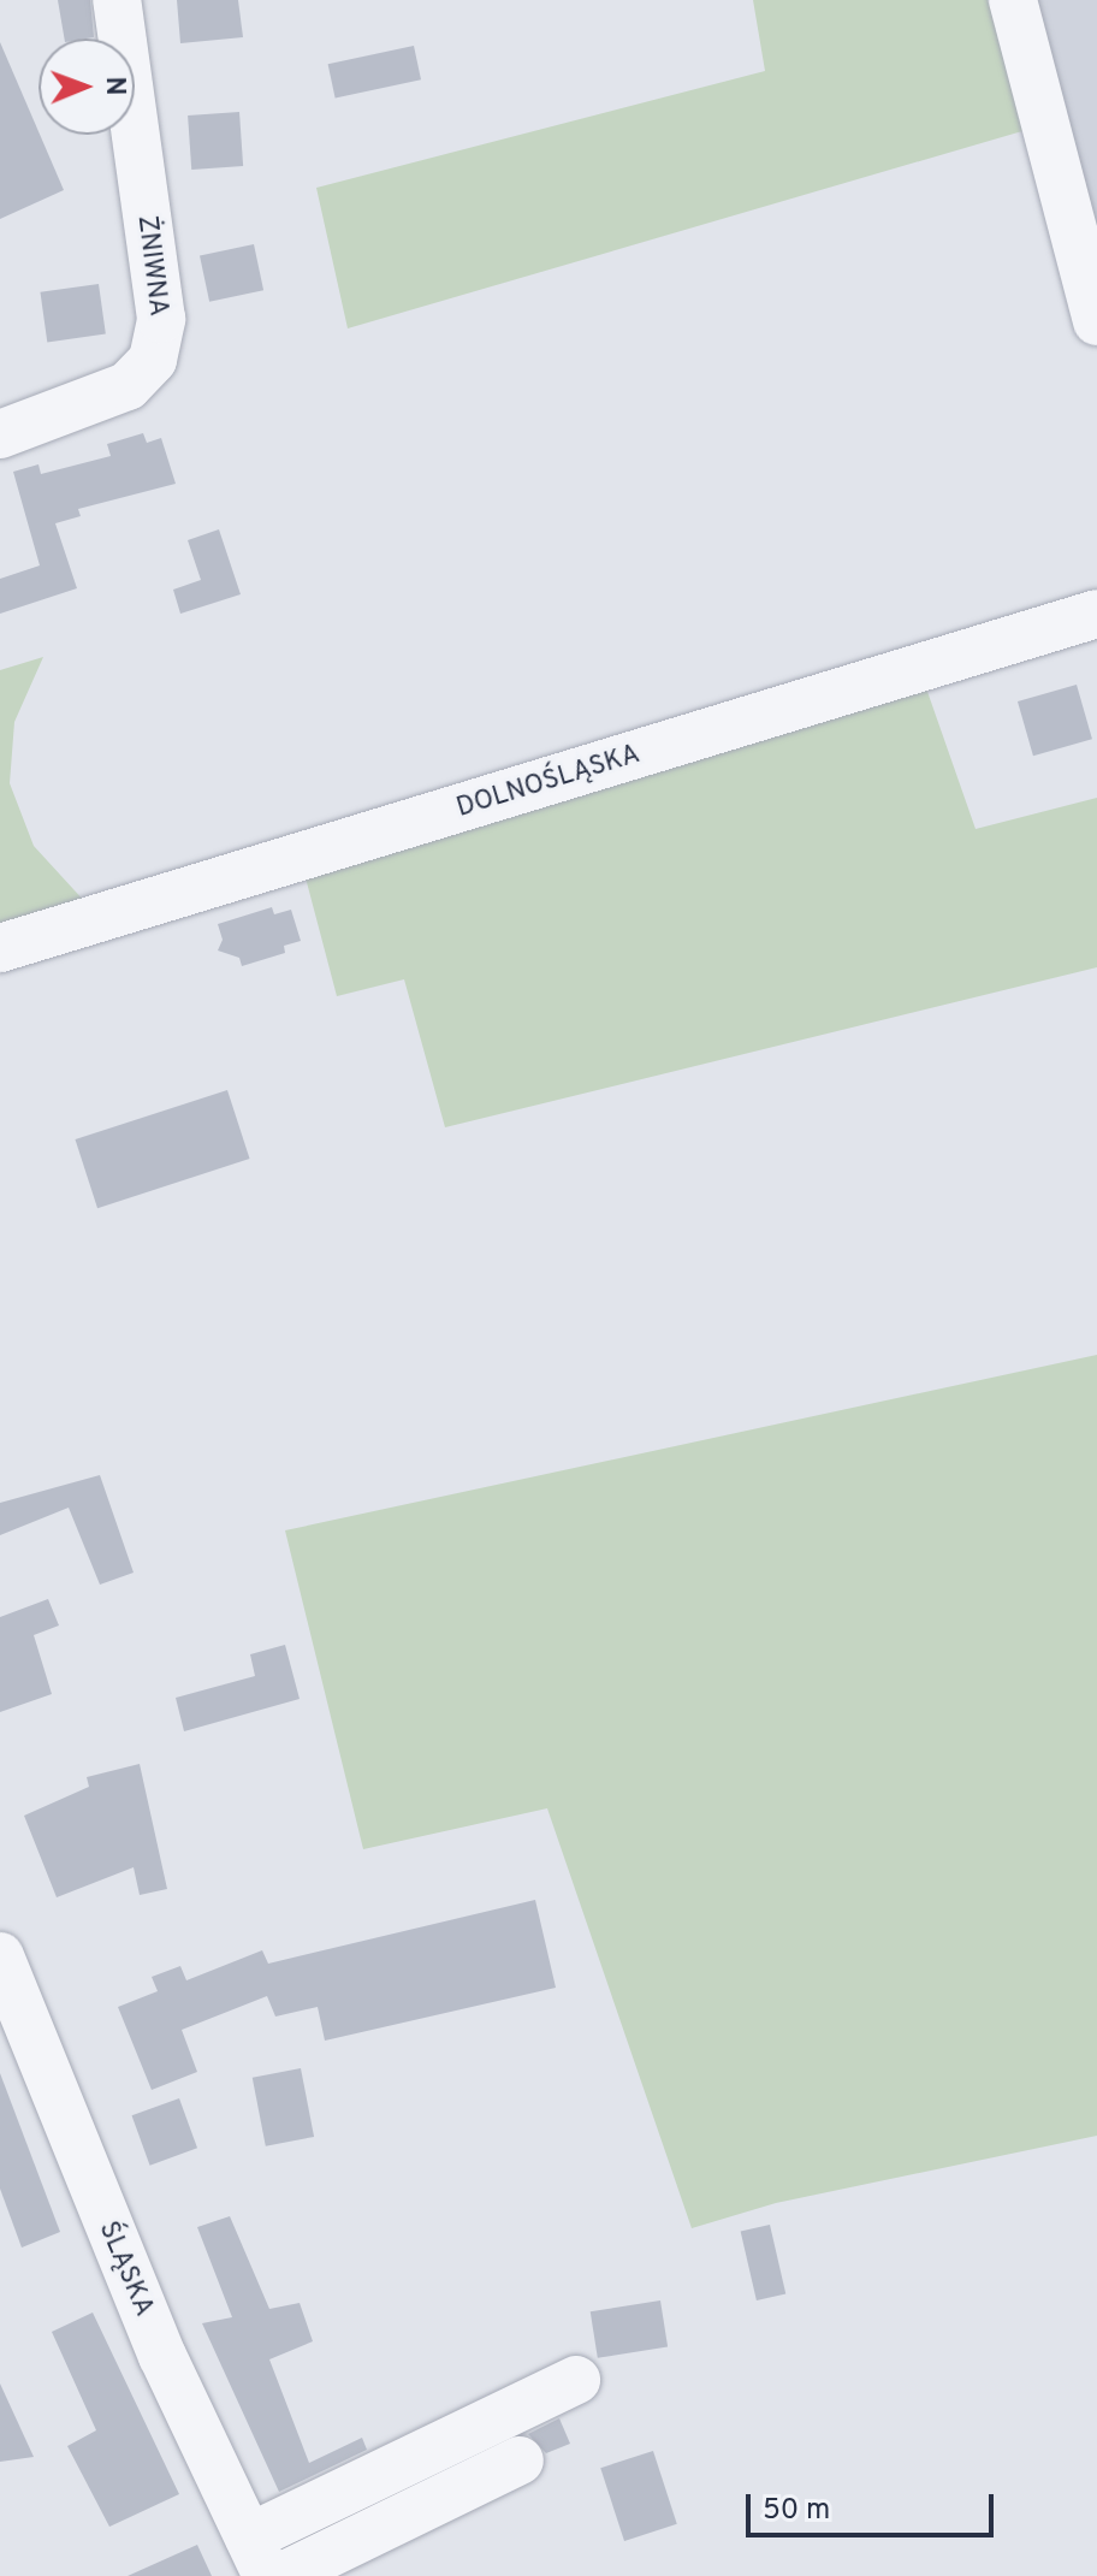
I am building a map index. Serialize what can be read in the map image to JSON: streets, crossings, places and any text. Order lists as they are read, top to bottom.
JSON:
{
  "streets": {
    "street": ["ŻNIWNA", "DOLNOŚLĄSKA", "ŚLĄSKA"]
  },
  "scale_bar": "50 m",
  "north": "right"
}
